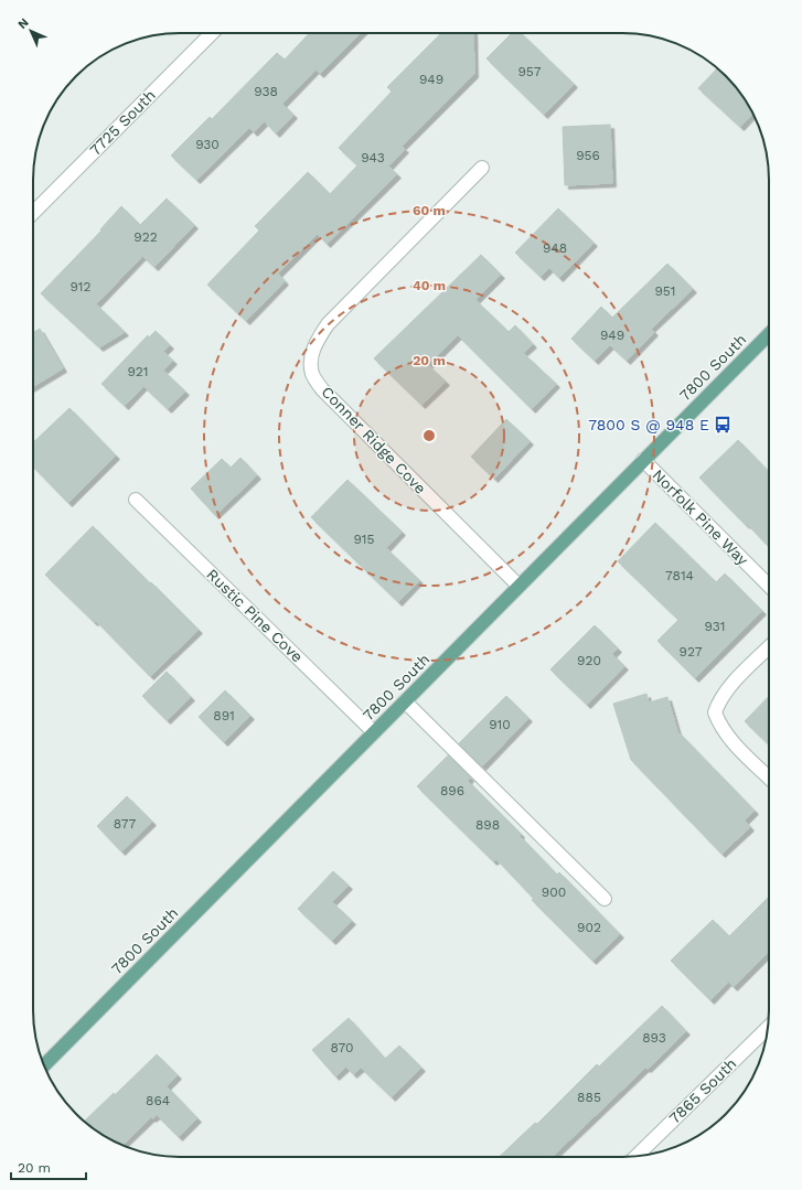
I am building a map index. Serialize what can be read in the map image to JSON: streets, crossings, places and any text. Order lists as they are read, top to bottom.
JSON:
{
  "streets": {
    "main road": ["7800 South"],
    "street": [
      "7725 South",
      "Conner Ridge Cove",
      "Norfolk Pine Way",
      "Rustic Pine Cove",
      "7865 South"
    ]
  },
  "crossings": [
    ["7800 South", "Conner Ridge Cove"],
    ["7800 South", "Norfolk Pine Way"],
    ["7800 South", "Rustic Pine Cove"]
  ],
  "places": {
    "bus stop": ["7800 S @ 948 E"]
  },
  "house_numbers": [
    "957",
    "949",
    "938",
    "930",
    "956",
    "943",
    "922",
    "948",
    "912",
    "951",
    "949",
    "921",
    "915",
    "7814",
    "931",
    "927",
    "920",
    "891",
    "910",
    "896",
    "877",
    "898",
    "900",
    "902",
    "893",
    "870",
    "885",
    "864"
  ],
  "scale_bar": "20 m",
  "north": "top left",
  "rings": ["60 m", "40 m", "20 m"]
}
